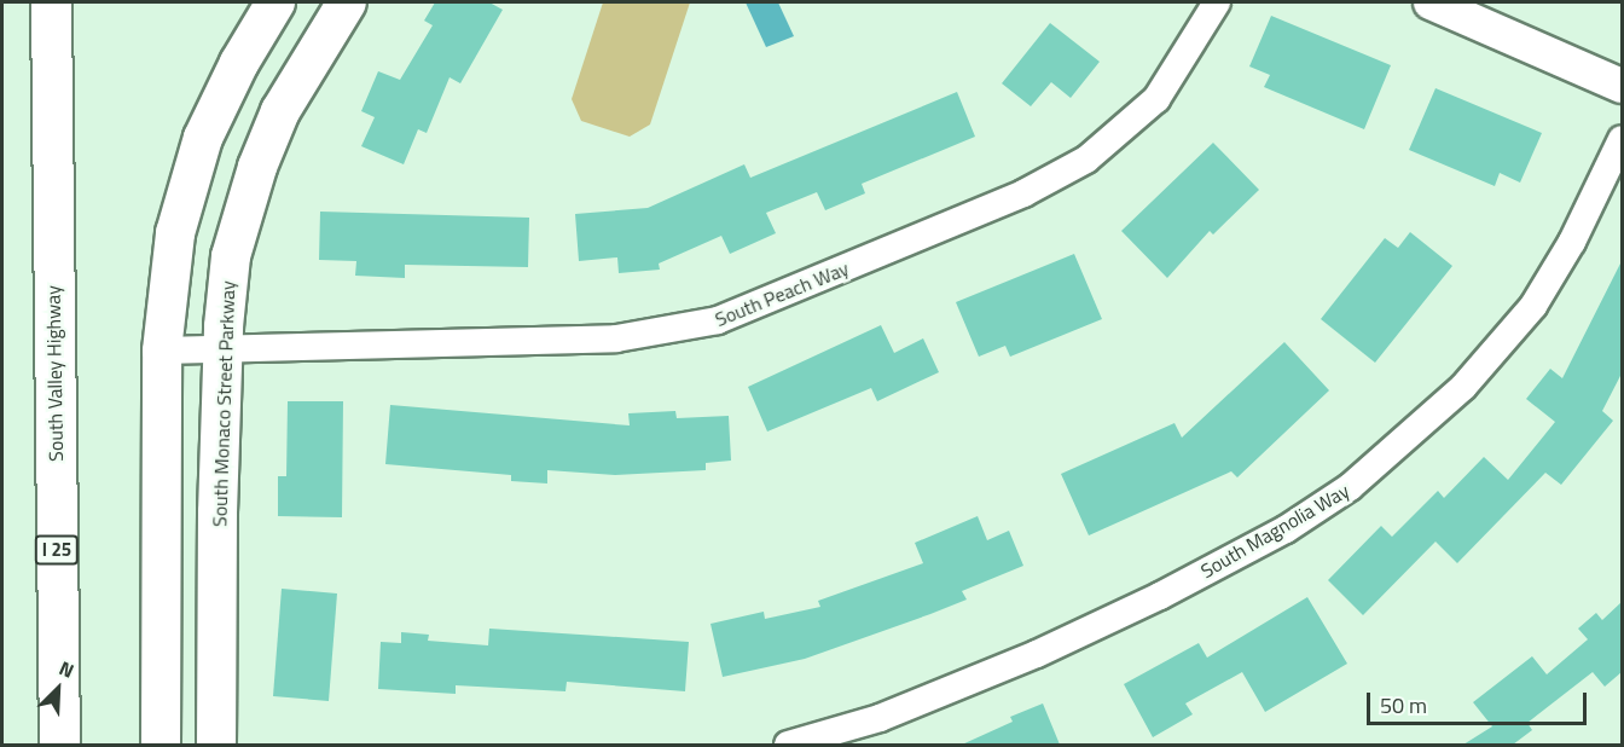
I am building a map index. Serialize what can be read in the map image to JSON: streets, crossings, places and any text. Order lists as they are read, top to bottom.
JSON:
{
  "streets": {
    "highway": ["South Valley Highway", "I 25"],
    "main road": ["South Monaco Street Parkway"],
    "street": ["South Peach Way", "South Magnolia Way"]
  },
  "crossings": [
    ["South Peach Way", "South Monaco Street Parkway"]
  ],
  "scale_bar": "50 m",
  "north": "top right"
}
